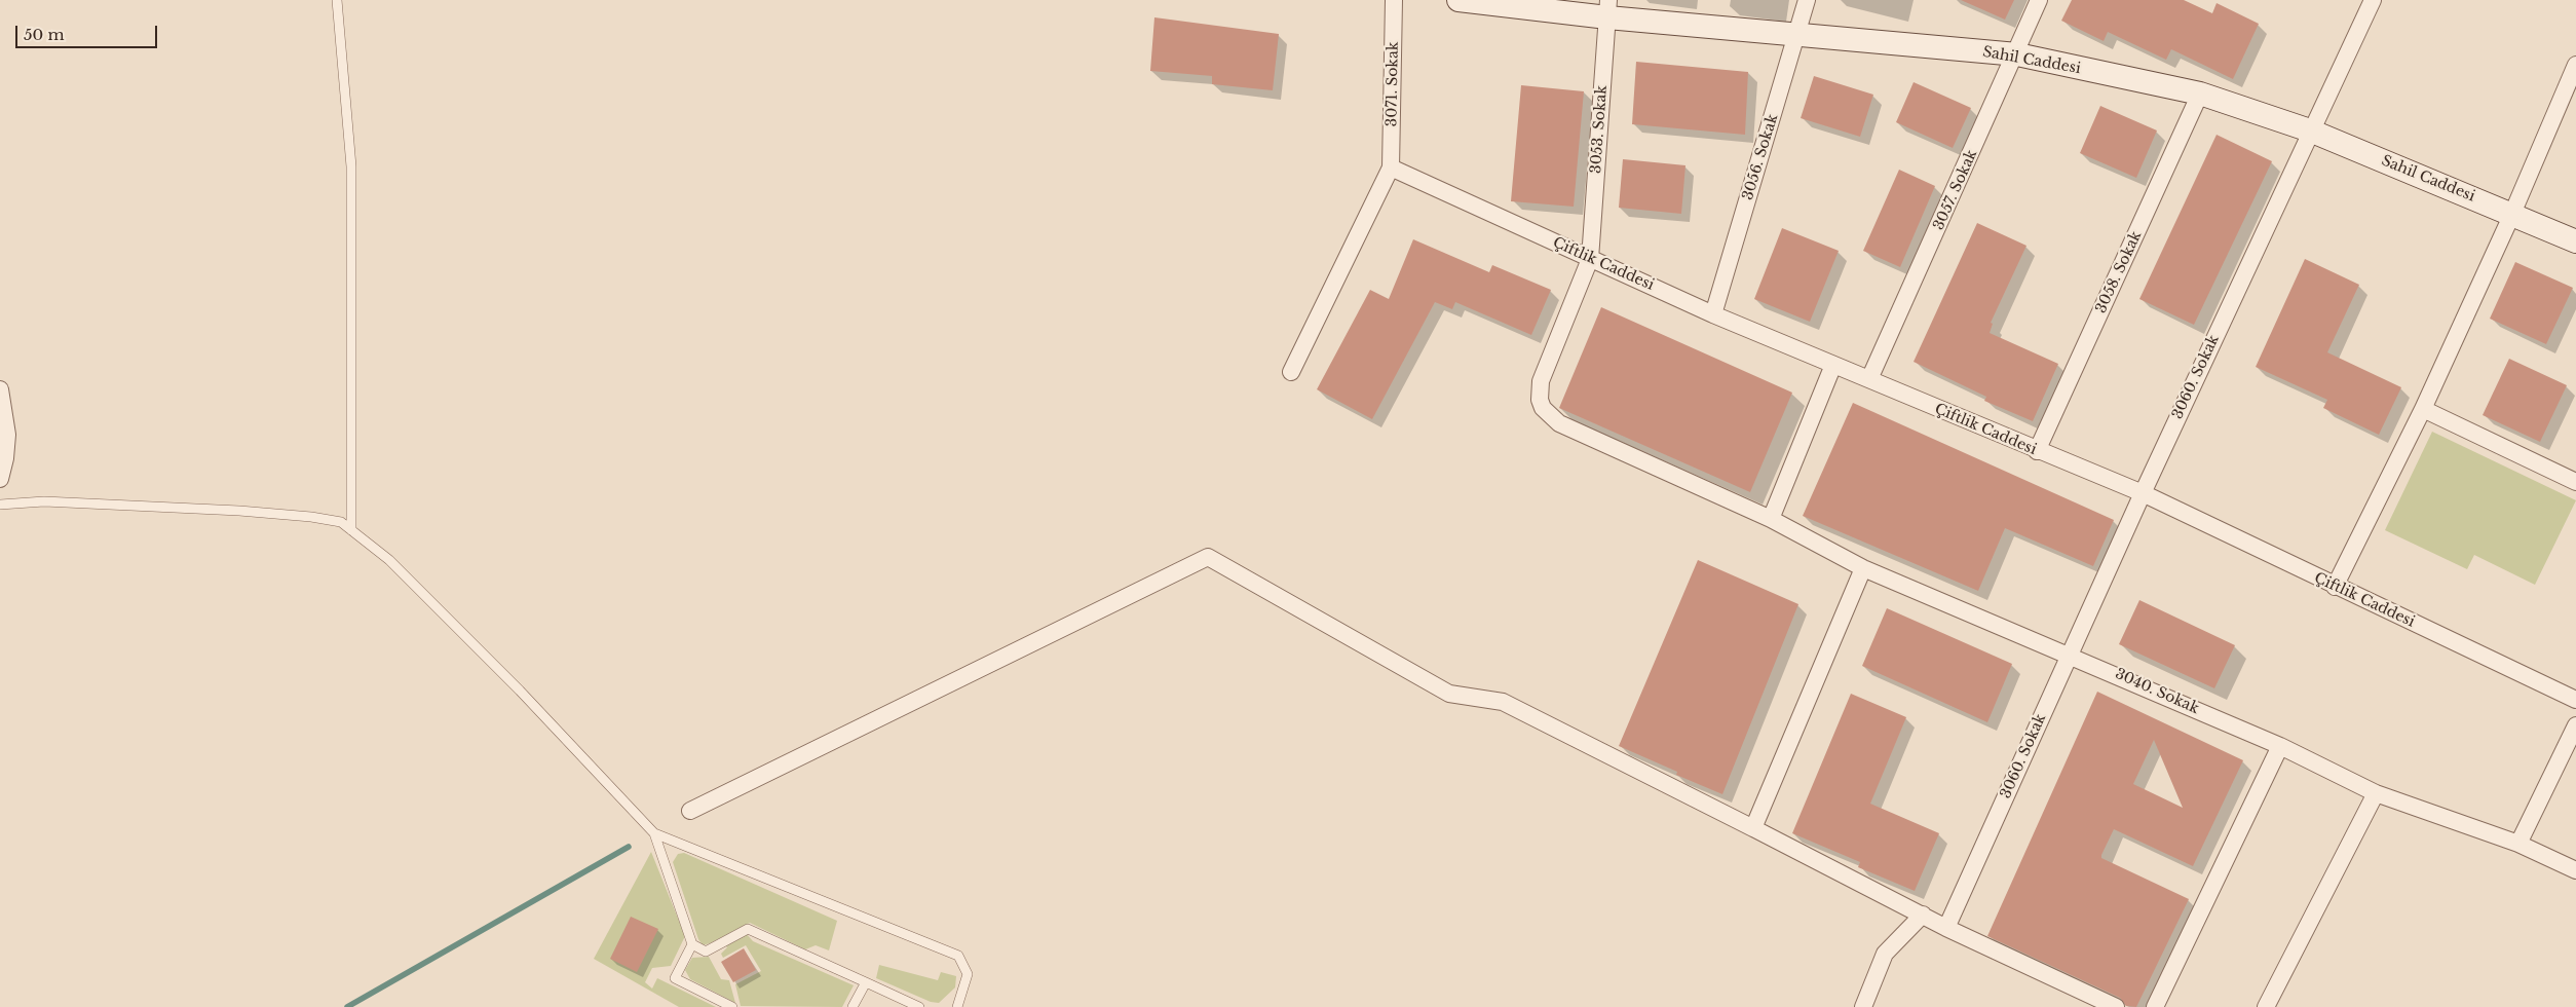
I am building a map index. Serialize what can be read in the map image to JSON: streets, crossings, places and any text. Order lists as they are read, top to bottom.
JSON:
{
  "streets": {
    "street": [
      "Sahil Caddesi",
      "3071. Sokak",
      "3053. Sokak",
      "3056. Sokak",
      "3057. Sokak",
      "Çiftlik Caddesi",
      "3058. Sokak",
      "3060. Sokak",
      "3040. Sokak"
    ]
  },
  "crossings": [
    ["Sahil Caddesi", "3053. Sokak"],
    ["Sahil Caddesi", "3056. Sokak"],
    ["Sahil Caddesi", "3057. Sokak"],
    ["Sahil Caddesi", "3058. Sokak"],
    ["Sahil Caddesi", "3060. Sokak"],
    ["3071. Sokak", "Çiftlik Caddesi"],
    ["3053. Sokak", "Çiftlik Caddesi"],
    ["3053. Sokak", "3040. Sokak"],
    ["3056. Sokak", "Çiftlik Caddesi"],
    ["3057. Sokak", "Çiftlik Caddesi"],
    ["Çiftlik Caddesi", "3058. Sokak"],
    ["Çiftlik Caddesi", "3060. Sokak"],
    ["3060. Sokak", "3040. Sokak"]
  ],
  "scale_bar": "50 m"
}
